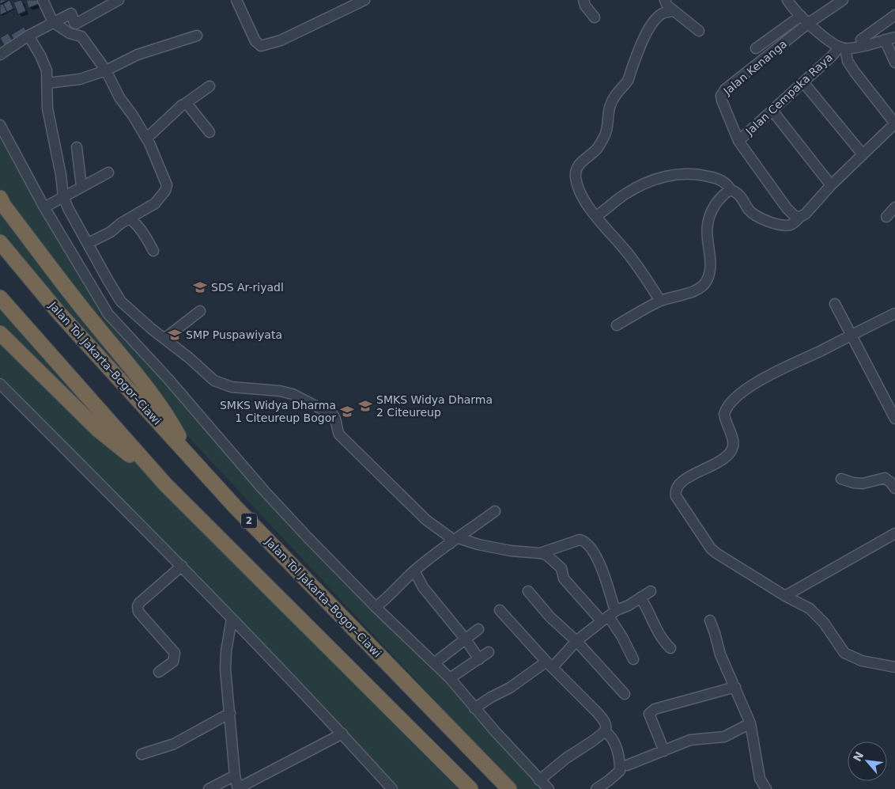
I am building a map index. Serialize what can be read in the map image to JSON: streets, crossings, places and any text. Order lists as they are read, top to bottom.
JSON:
{
  "streets": {
    "highway": ["Jalan Tol Jakarta–Bogor–Ciawi", "2"],
    "street": ["Jalan Kenanga", "Jalan Cempaka Raya"]
  },
  "crossings": [
    ["Jalan Kenanga", "Jalan Cempaka Raya"]
  ],
  "places": {
    "school or university": [
      "SDS Ar-riyadl",
      "SMP Puspawiyata",
      "SMKS Widya Dharma 2 Citeureup",
      "SMKS Widya Dharma 1 Citeureup Bogor"
    ]
  },
  "north": "top left"
}
